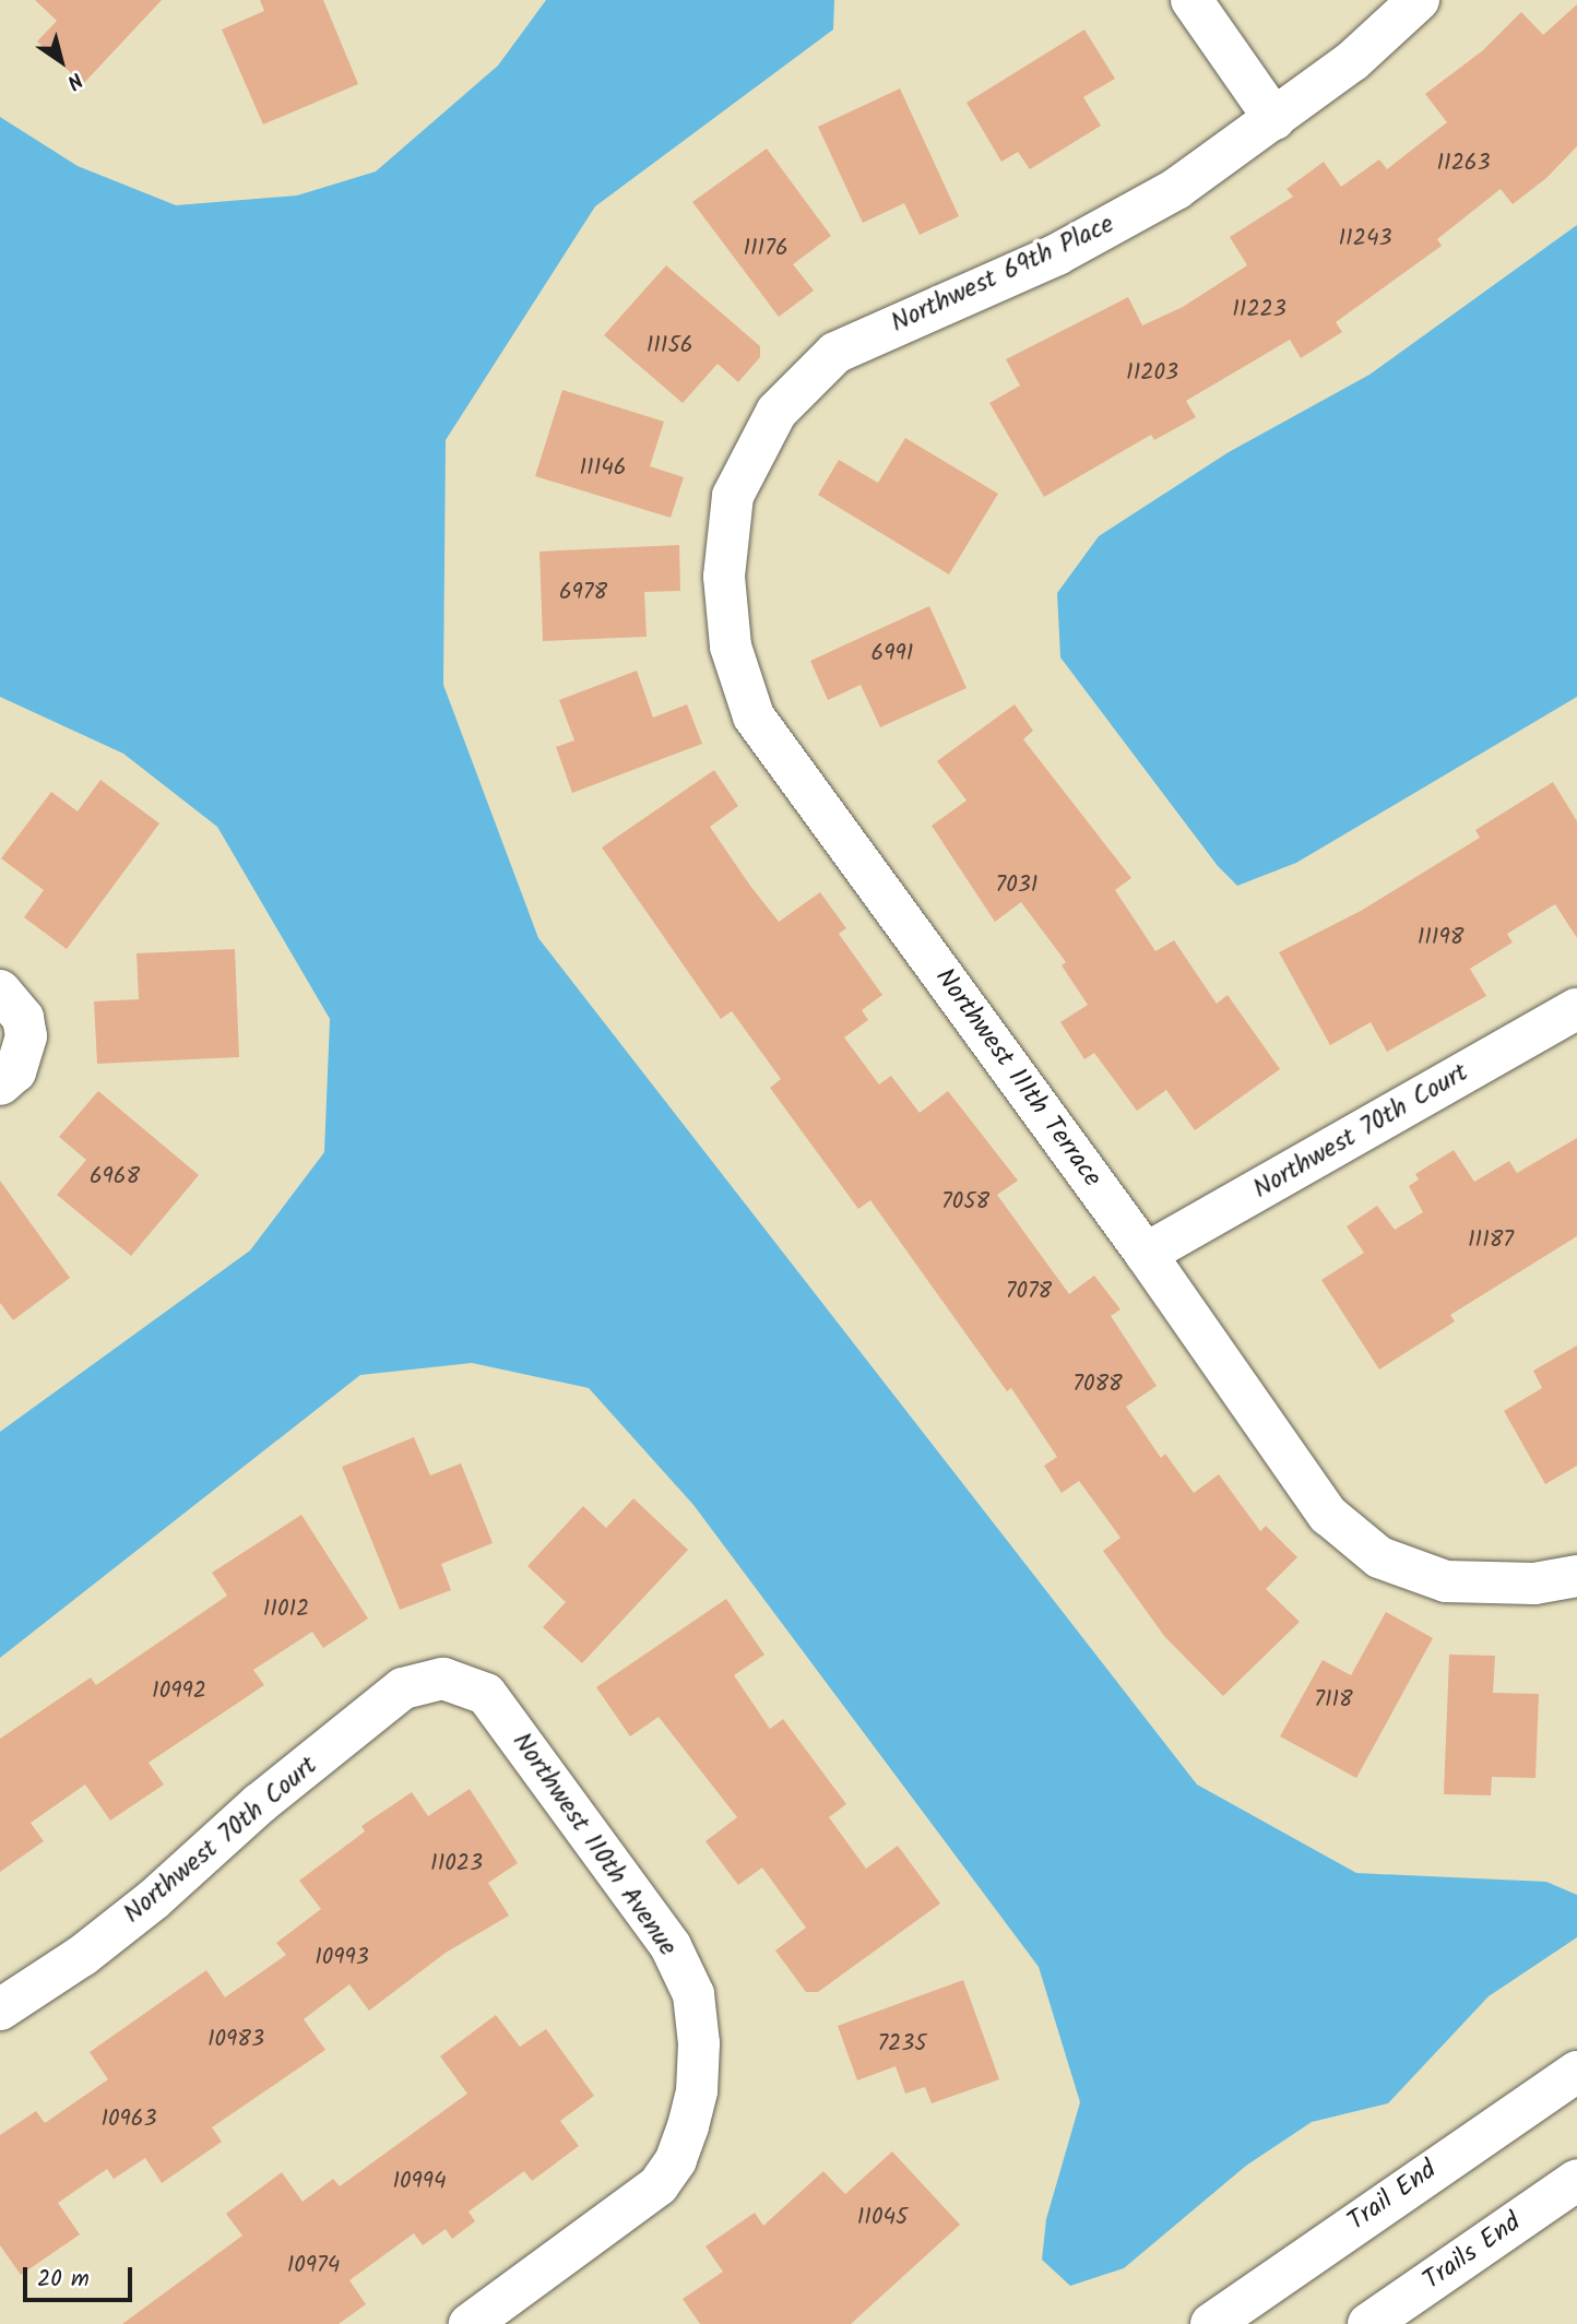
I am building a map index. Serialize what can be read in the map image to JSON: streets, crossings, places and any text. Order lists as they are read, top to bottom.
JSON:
{
  "streets": {
    "street": [
      "Northwest 69th Place",
      "Northwest 111th Terrace",
      "Northwest 70th Court",
      "Northwest 110th Avenue",
      "Trail End",
      "Trails End"
    ]
  },
  "crossings": [
    ["Northwest 69th Place", "Northwest 111th Terrace"],
    ["Northwest 111th Terrace", "Northwest 70th Court"],
    ["Northwest 70th Court", "Northwest 110th Avenue"]
  ],
  "house_numbers": [
    "11263",
    "11243",
    "11176",
    "11223",
    "11156",
    "11203",
    "11146",
    "6978",
    "6991",
    "7031",
    "11198",
    "6968",
    "7058",
    "11187",
    "7078",
    "7088",
    "11012",
    "10992",
    "7118",
    "11023",
    "10993",
    "10983",
    "7235",
    "10963",
    "10994",
    "11045",
    "10974"
  ],
  "scale_bar": "20 m",
  "north": "bottom right"
}
